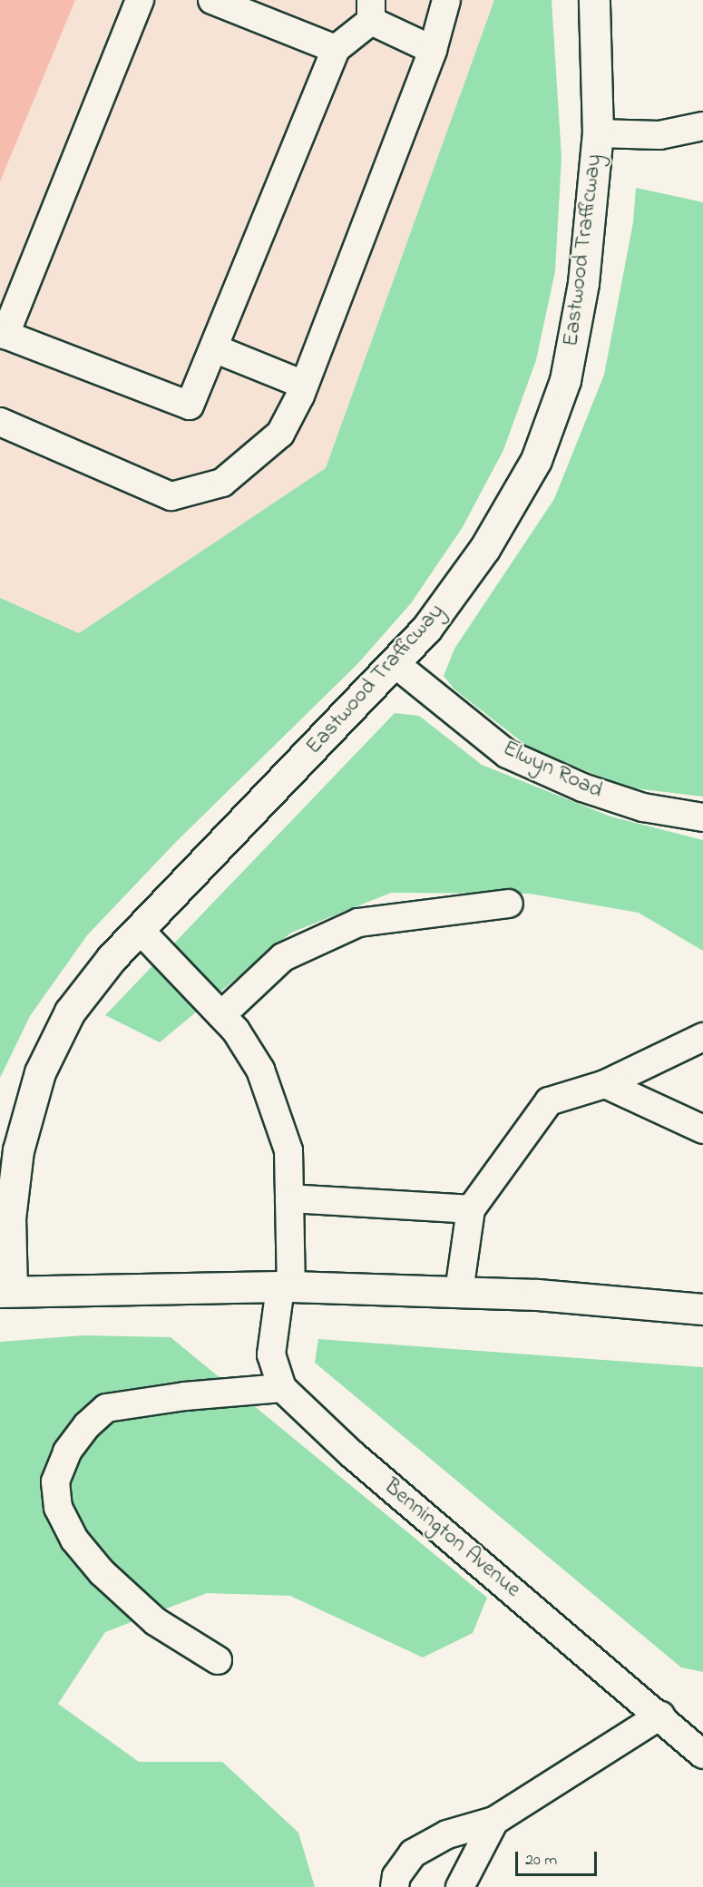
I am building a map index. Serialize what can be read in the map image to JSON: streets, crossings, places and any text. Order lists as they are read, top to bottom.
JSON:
{
  "streets": {
    "main road": ["Eastwood Trafficway"],
    "street": ["Elwyn Road", "Bennington Avenue"]
  },
  "crossings": [
    ["Eastwood Trafficway", "Elwyn Road"],
    ["Eastwood Trafficway", "Bennington Avenue"]
  ],
  "scale_bar": "20 m"
}
